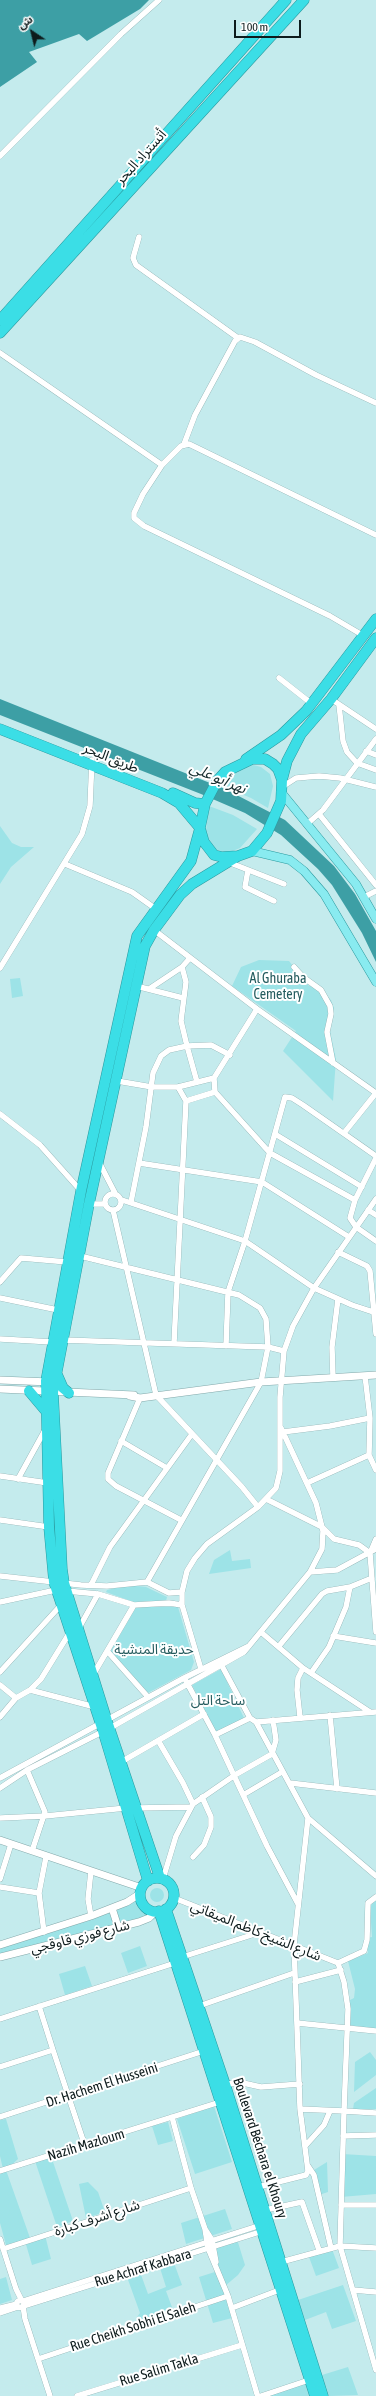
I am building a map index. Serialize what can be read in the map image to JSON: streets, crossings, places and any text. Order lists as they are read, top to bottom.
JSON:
{
  "streets": {
    "highway": ["أتستراد البحر", "طريق البحر", "Boulevard Béchara el Khoury"],
    "street": [
      "شارع الشيخ كاظم الميقاتي",
      "شارع فوزي قاوقجي",
      "Dr. Hachem El Husseini",
      "Nazih Mazloum",
      "شارع أشرف كبارة",
      "Rue Achraf Kabbara",
      "Rue Cheikh Sobhi El Saleh",
      "Rue Salim Takla"
    ]
  },
  "crossings": [
    ["شارع الشيخ كاظم الميقاتي", "شارع فوزي قاوقجي"],
    ["شارع الشيخ كاظم الميقاتي", "Boulevard Béchara el Khoury"],
    ["شارع فوزي قاوقجي", "Boulevard Béchara el Khoury"],
    ["Dr. Hachem El Husseini", "Boulevard Béchara el Khoury"],
    ["Nazih Mazloum", "Boulevard Béchara el Khoury"],
    ["Boulevard Béchara el Khoury", "Rue Achraf Kabbara"]
  ],
  "water": ["نهر أبو علي"],
  "parks": ["Al Ghuraba Cemetery", "حديقة المنشية", "ساحة التل"],
  "scale_bar": "100 m",
  "north": "top left"
}
